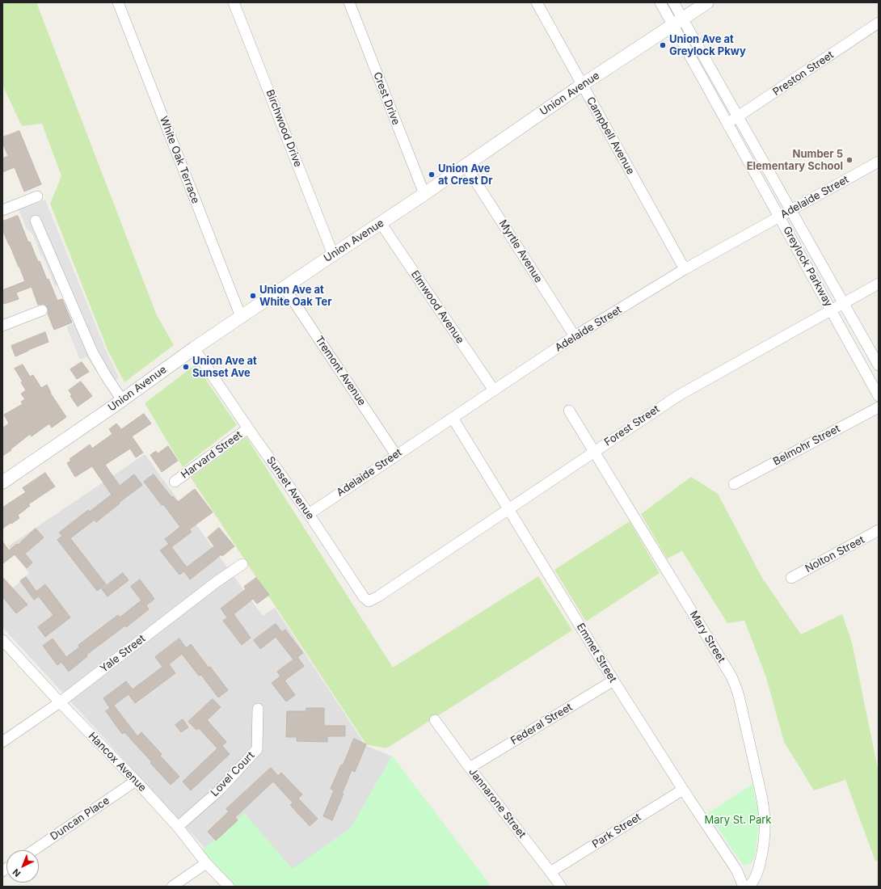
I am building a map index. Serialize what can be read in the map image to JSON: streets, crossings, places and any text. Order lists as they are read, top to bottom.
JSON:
{
  "streets": {
    "street": [
      "Preston Street",
      "Union Avenue",
      "Crest Drive",
      "Birchwood Drive",
      "Campbell Avenue",
      "White Oak Terrace",
      "Adelaide Street",
      "Myrtle Avenue",
      "Greylock Parkway",
      "Elmwood Avenue",
      "Tremont Avenue",
      "Forest Street",
      "Belmohr Street",
      "Harvard Street",
      "Sunset Avenue",
      "Nolton Street",
      "Mary Street",
      "Emmet Street",
      "Yale Street",
      "Federal Street",
      "Hancox Avenue",
      "Lovel Court",
      "Jannarone Street",
      "Duncan Place",
      "Park Street"
    ]
  },
  "crossings": [
    ["Preston Street", "Greylock Parkway"],
    ["Union Avenue", "Crest Drive"],
    ["Union Avenue", "Birchwood Drive"],
    ["Union Avenue", "Campbell Avenue"],
    ["Union Avenue", "White Oak Terrace"],
    ["Union Avenue", "Myrtle Avenue"],
    ["Union Avenue", "Greylock Parkway"],
    ["Union Avenue", "Elmwood Avenue"],
    ["Union Avenue", "Tremont Avenue"],
    ["Union Avenue", "Sunset Avenue"],
    ["Campbell Avenue", "Adelaide Street"],
    ["Adelaide Street", "Myrtle Avenue"],
    ["Adelaide Street", "Greylock Parkway"],
    ["Adelaide Street", "Elmwood Avenue"],
    ["Adelaide Street", "Tremont Avenue"],
    ["Adelaide Street", "Sunset Avenue"],
    ["Adelaide Street", "Emmet Street"],
    ["Greylock Parkway", "Forest Street"],
    ["Forest Street", "Sunset Avenue"],
    ["Forest Street", "Mary Street"],
    ["Forest Street", "Emmet Street"],
    ["Harvard Street", "Sunset Avenue"],
    ["Emmet Street", "Federal Street"],
    ["Emmet Street", "Park Street"],
    ["Yale Street", "Hancox Avenue"],
    ["Federal Street", "Jannarone Street"],
    ["Hancox Avenue", "Lovel Court"],
    ["Hancox Avenue", "Duncan Place"],
    ["Jannarone Street", "Park Street"]
  ],
  "parks": ["Mary St. Park"],
  "places": [
    "Union Ave at Greylock Pkwy",
    "Number 5 Elementary School",
    "Union Ave at Crest Dr",
    "Union Ave at White Oak Ter",
    "Union Ave at Sunset Ave"
  ],
  "north": "bottom left"
}
